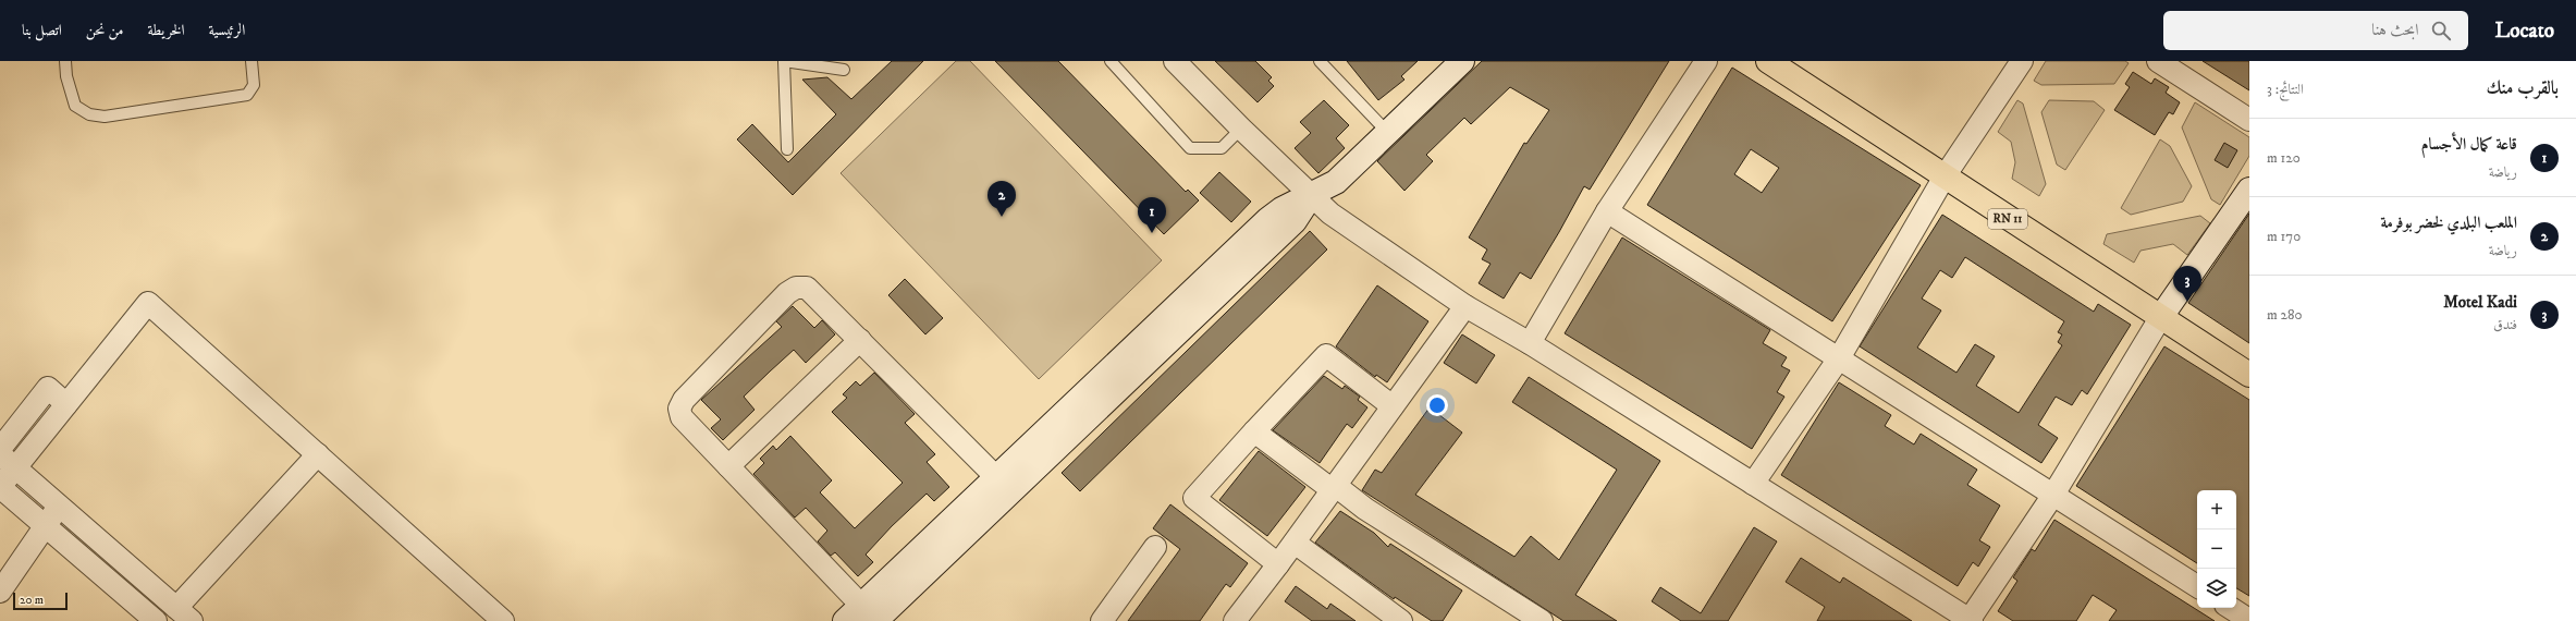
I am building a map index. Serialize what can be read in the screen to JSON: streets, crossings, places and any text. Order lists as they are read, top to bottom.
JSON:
{
  "streets": {
    "main road": ["RN 11"]
  },
  "scale_bar": "20 m",
  "page": {
    "header": "Locato",
    "search": "ابحث هنا",
    "nav": [
      "الرئيسية",
      "الخريطة",
      "من نحن",
      "اتصل بنا"
    ],
    "heading": ["بالقرب منك", "النتائج: 3"],
    "list": [
      {
        "mark": "1",
        "name": "قاعة كمال الأجسام",
        "note": "رياضة",
        "value": "120 m"
      },
      {
        "mark": "2",
        "name": "الملعب البلدي لخضر بوفرمة",
        "note": "رياضة",
        "value": "170 m"
      },
      {
        "mark": "3",
        "name": "Motel Kadi",
        "note": "فندق",
        "value": "280 m"
      }
    ],
    "pins": ["2", "1", "3"],
    "map_buttons": ["+", "−"],
    "scale": "20 m"
  }
}
